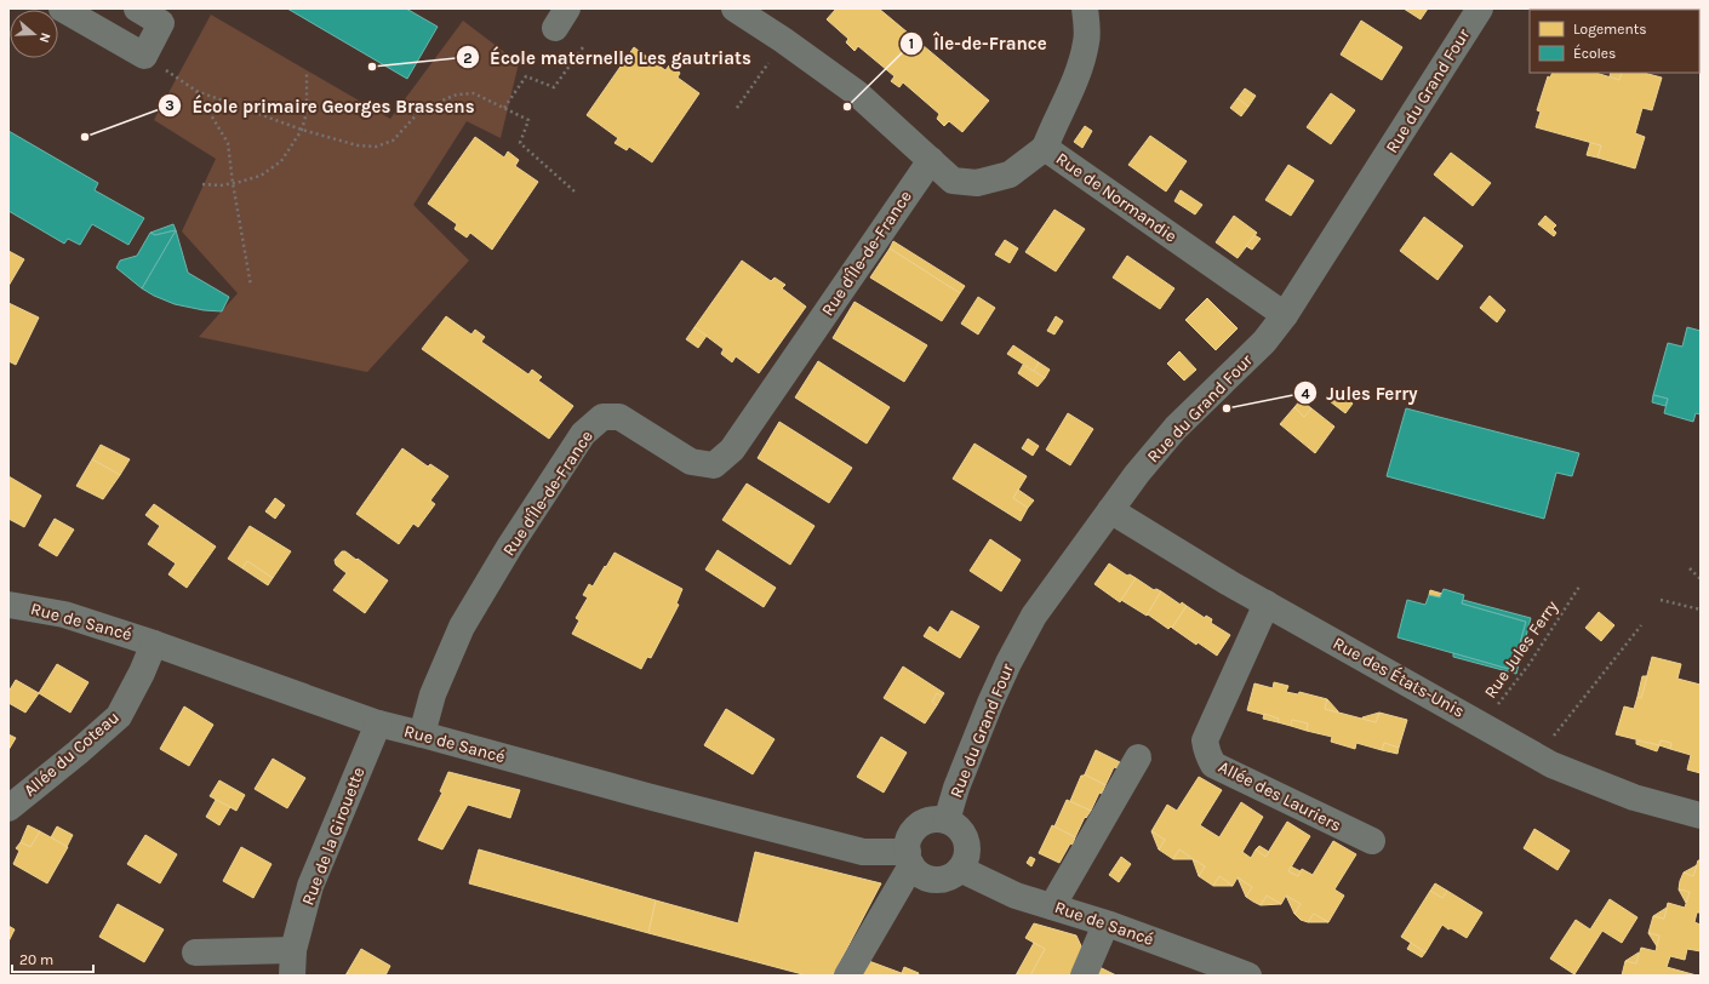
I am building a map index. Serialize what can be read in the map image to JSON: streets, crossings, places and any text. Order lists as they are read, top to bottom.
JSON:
{
  "streets": {
    "street": [
      "Rue du Grand Four",
      "Rue de Normandie",
      "Rue d'Île-de-France",
      "Rue de Sancé",
      "Rue des États-Unis",
      "Allée du Coteau",
      "Allée des Lauriers",
      "Rue de la Girouette"
    ],
    "path": ["Rue Jules Ferry"]
  },
  "crossings": [
    ["Rue du Grand Four", "Rue de Normandie"],
    ["Rue du Grand Four", "Rue de Sancé"],
    ["Rue du Grand Four", "Rue des États-Unis"],
    ["Rue de Normandie", "Rue d'Île-de-France"],
    ["Rue d'Île-de-France", "Rue de Sancé"],
    ["Rue de Sancé", "Allée du Coteau"],
    ["Rue de Sancé", "Rue de la Girouette"],
    ["Rue Jules Ferry", "Rue des États-Unis"],
    ["Rue des États-Unis", "Allée des Lauriers"]
  ],
  "places": [
    "École maternelle Les gautriats",
    "Île-de-France",
    "École primaire Georges Brassens",
    "Jules Ferry"
  ],
  "legend": ["Logements", "Écoles"],
  "scale_bar": "20 m",
  "north": "right"
}
